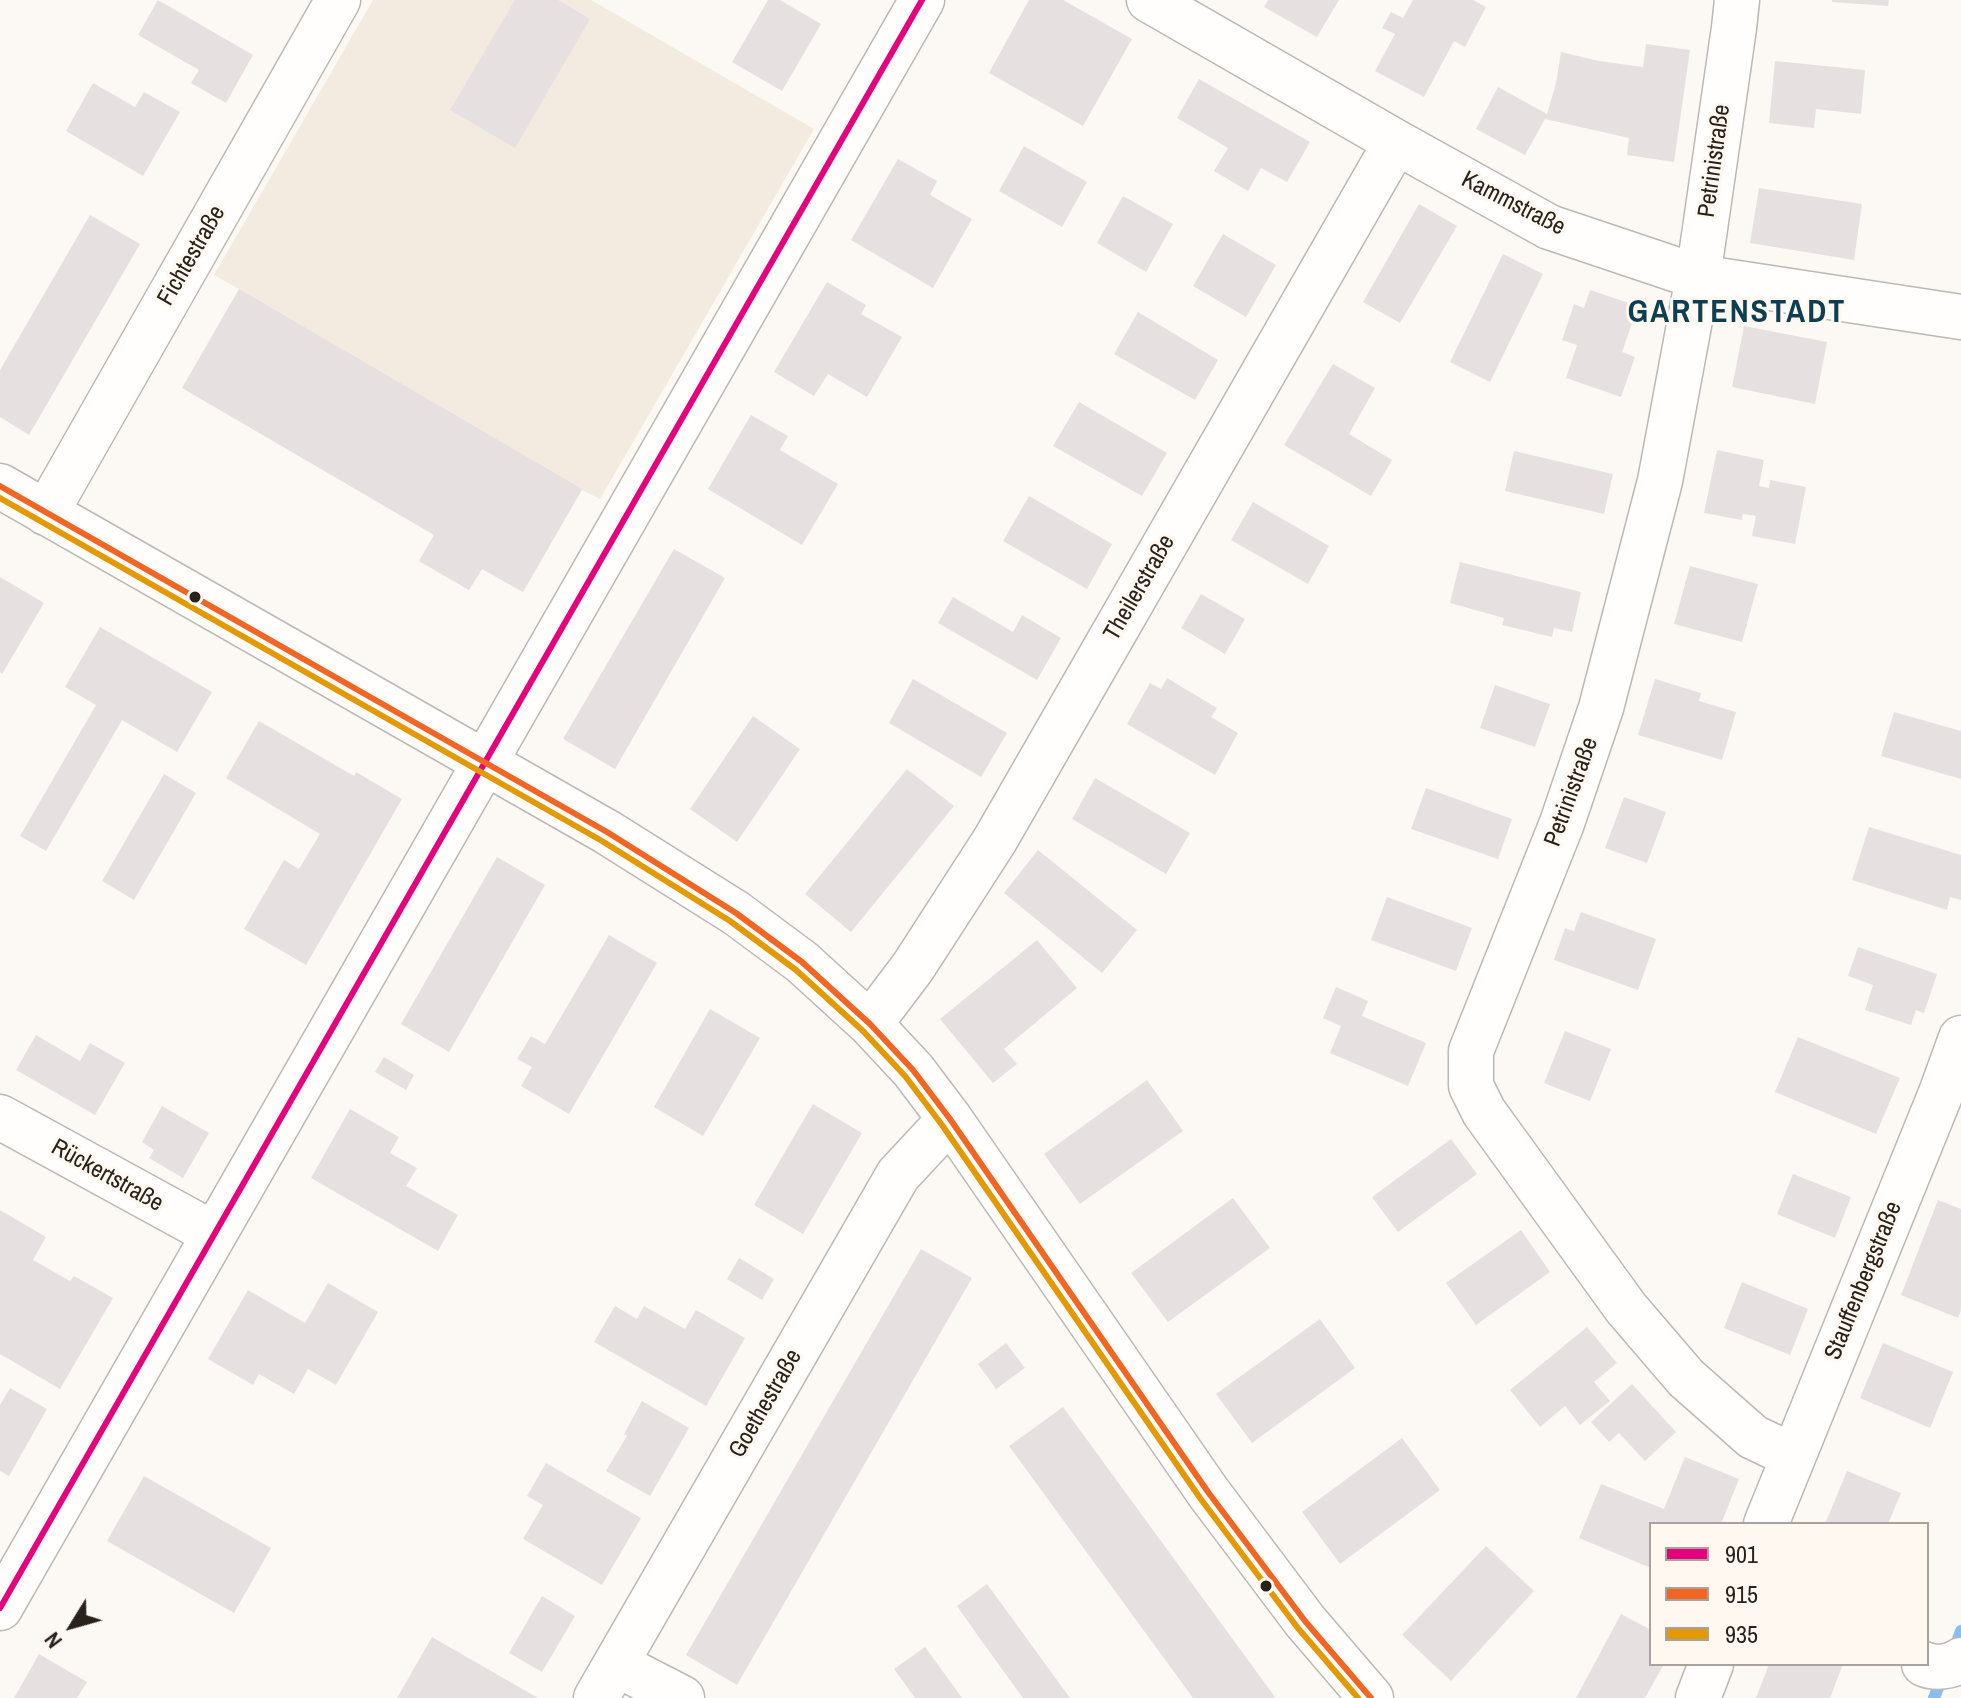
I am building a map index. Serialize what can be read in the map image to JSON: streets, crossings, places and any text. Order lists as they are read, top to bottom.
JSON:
{
  "streets": {
    "street": [
      "Petrinistraße",
      "Kammstraße",
      "Fichtestraße",
      "Theilerstraße",
      "Rückertstraße",
      "Stauffenbergstraße",
      "Goethestraße"
    ]
  },
  "crossings": [
    ["Petrinistraße", "Kammstraße"],
    ["Petrinistraße", "Stauffenbergstraße"],
    ["Kammstraße", "Theilerstraße"]
  ],
  "districts": ["GARTENSTADT"],
  "lines": ["transit line 901", "transit line 915", "transit line 935"],
  "legend": ["901", "915", "935"],
  "north": "bottom left"
}
